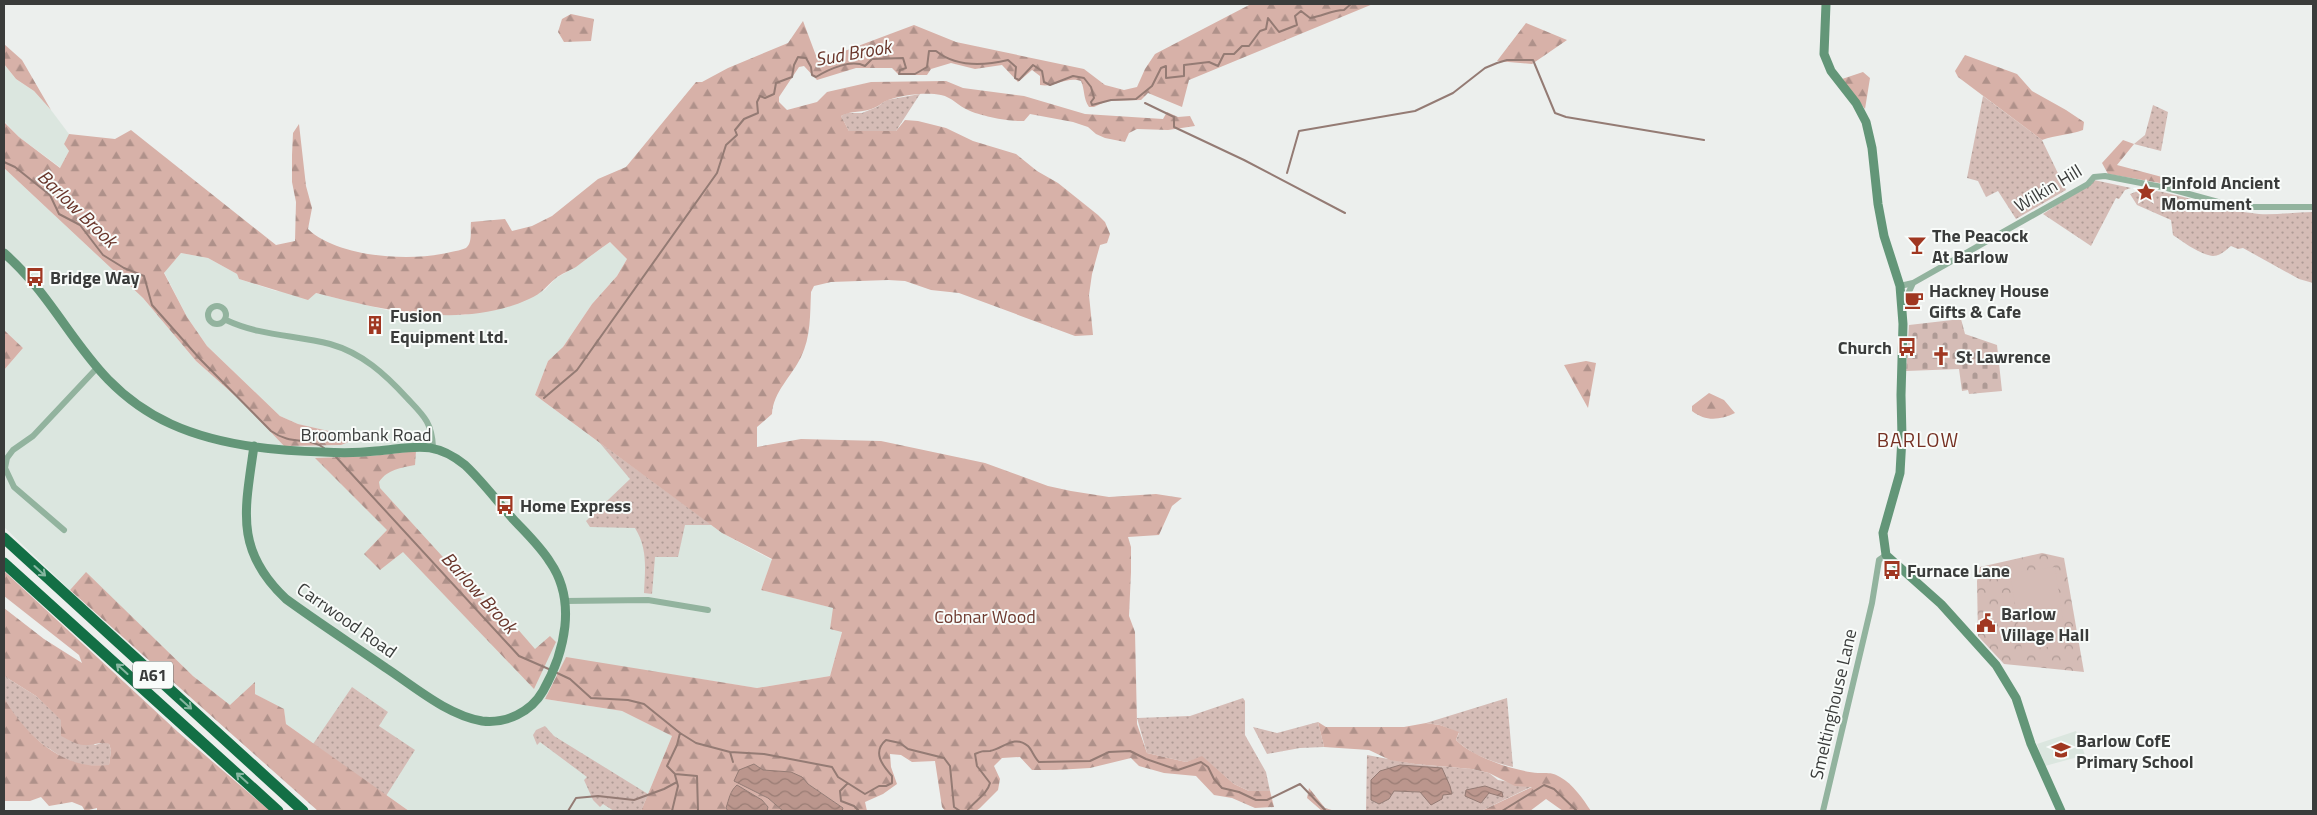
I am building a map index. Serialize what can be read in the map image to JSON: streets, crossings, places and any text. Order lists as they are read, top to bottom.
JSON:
{
  "streets": {
    "highway": ["A61"],
    "street": [
      "Wilkin Hill",
      "Broombank Road",
      "Carrwood Road",
      "Smeltinghouse Lane"
    ]
  },
  "crossings": [
    ["Broombank Road", "Carrwood Road"]
  ],
  "districts": ["BARLOW"],
  "water": ["Sud Brook", "Barlow Brook"],
  "parks": ["Cobnar Wood"],
  "places": {
    "place": ["Pinfold Ancient Momument"],
    "bar": ["The Peacock At Barlow"],
    "bus stop": [
      "Bridge Way",
      "Church",
      "Home Express",
      "Furnace Lane"
    ],
    "cafe": ["Hackney House Gifts & Cafe"],
    "building": ["Fusion Equipment Ltd."],
    "church": ["St Lawrence"],
    "public building": ["Barlow Village Hall"],
    "school or university": ["Barlow CofE Primary School"]
  }
}
